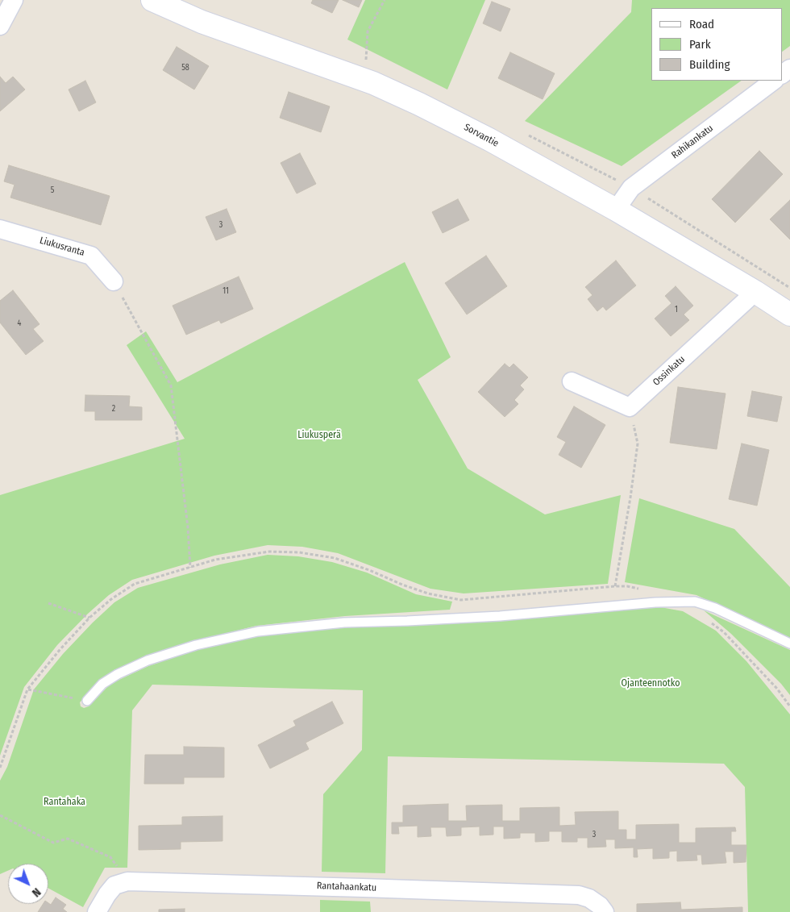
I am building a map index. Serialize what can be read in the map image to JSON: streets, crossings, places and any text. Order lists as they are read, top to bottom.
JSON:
{
  "streets": {
    "main road": ["Sorvantie"],
    "street": [
      "Rahikankatu",
      "Liukusranta",
      "Ossinkatu",
      "Rantahaankatu"
    ]
  },
  "crossings": [
    ["Sorvantie", "Rahikankatu"],
    ["Sorvantie", "Ossinkatu"]
  ],
  "parks": ["Liukusperä", "Ojanteennotko", "Rantahaka"],
  "house_numbers": [
    "58",
    "5",
    "3",
    "11",
    "1",
    "4",
    "2",
    "3"
  ],
  "legend": ["Road", "Park", "Building"],
  "north": "bottom right"
}
